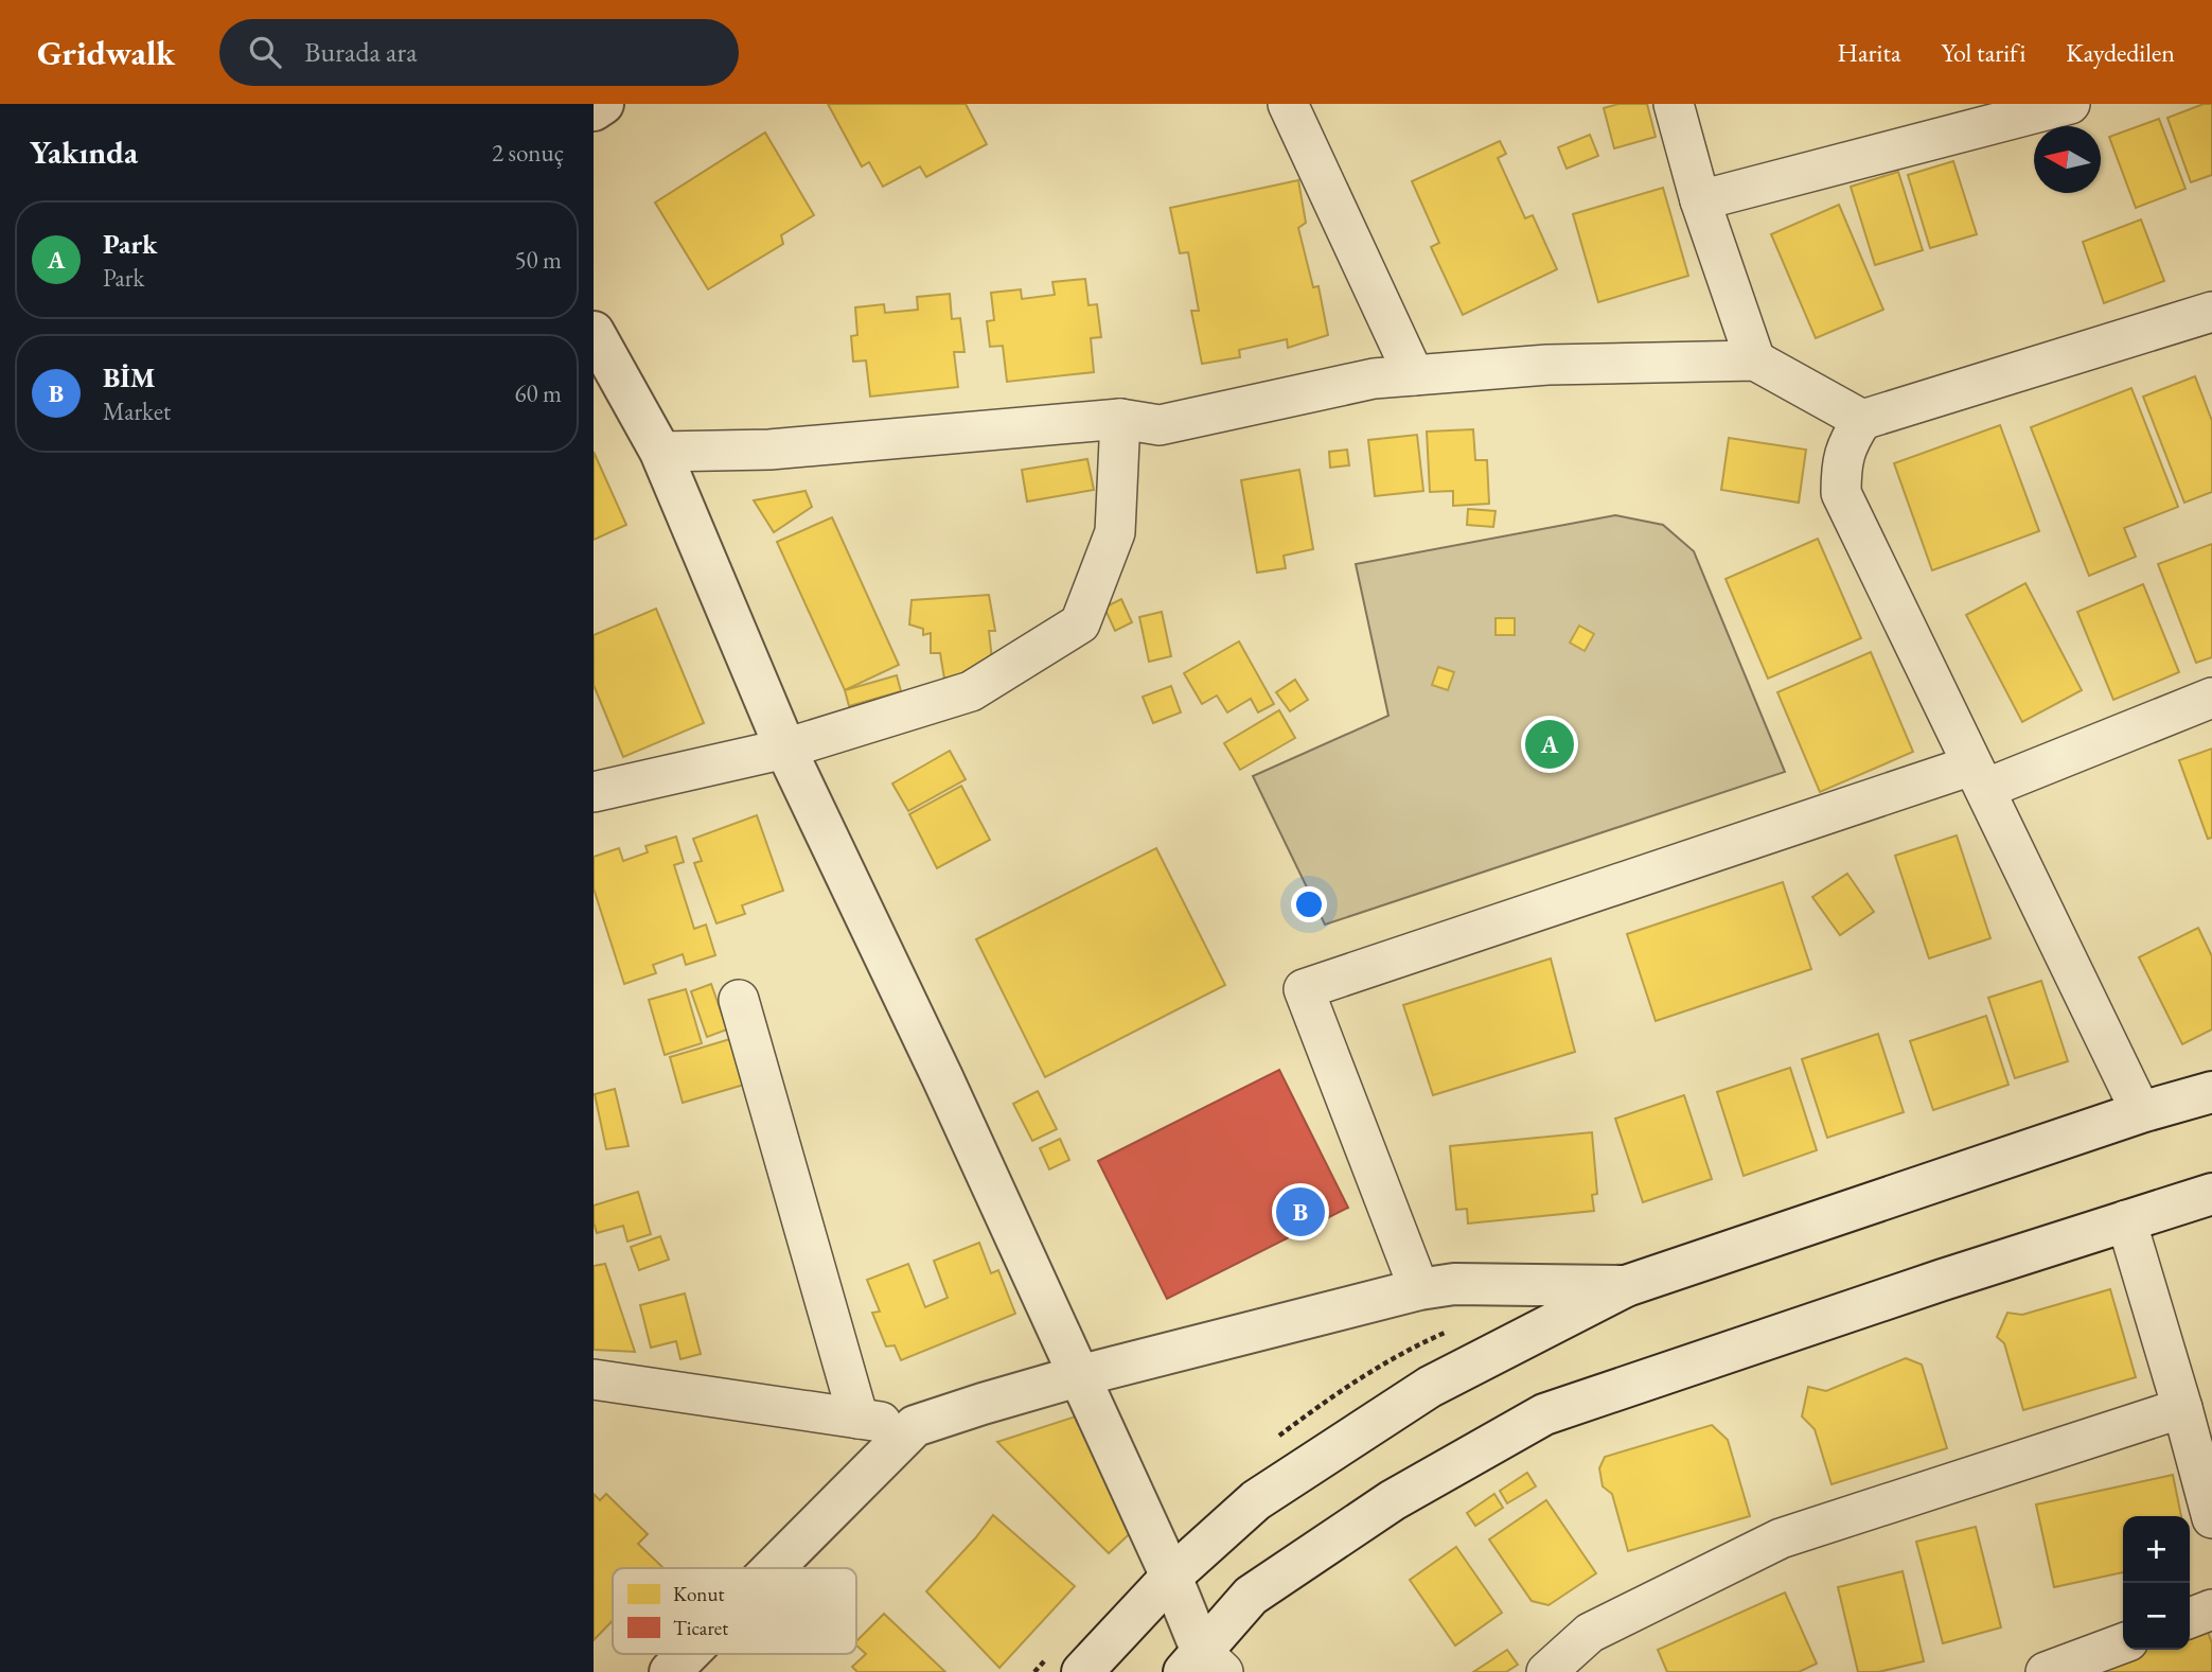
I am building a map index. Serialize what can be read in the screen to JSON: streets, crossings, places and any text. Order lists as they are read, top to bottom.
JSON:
{
  "legend": ["Konut", "Ticaret"],
  "north": "left",
  "page": {
    "header": "Gridwalk",
    "search": "Burada ara",
    "nav": ["Harita", "Yol tarifi", "Kaydedilen"],
    "heading": ["Yakında", "2 sonuç"],
    "list": [
      {
        "mark": "A",
        "name": "Park",
        "note": "Park",
        "value": "50 m"
      },
      {
        "mark": "B",
        "name": "BİM",
        "note": "Market",
        "value": "60 m"
      }
    ],
    "pins": ["A", "B"],
    "map_buttons": ["+", "−"]
  }
}
